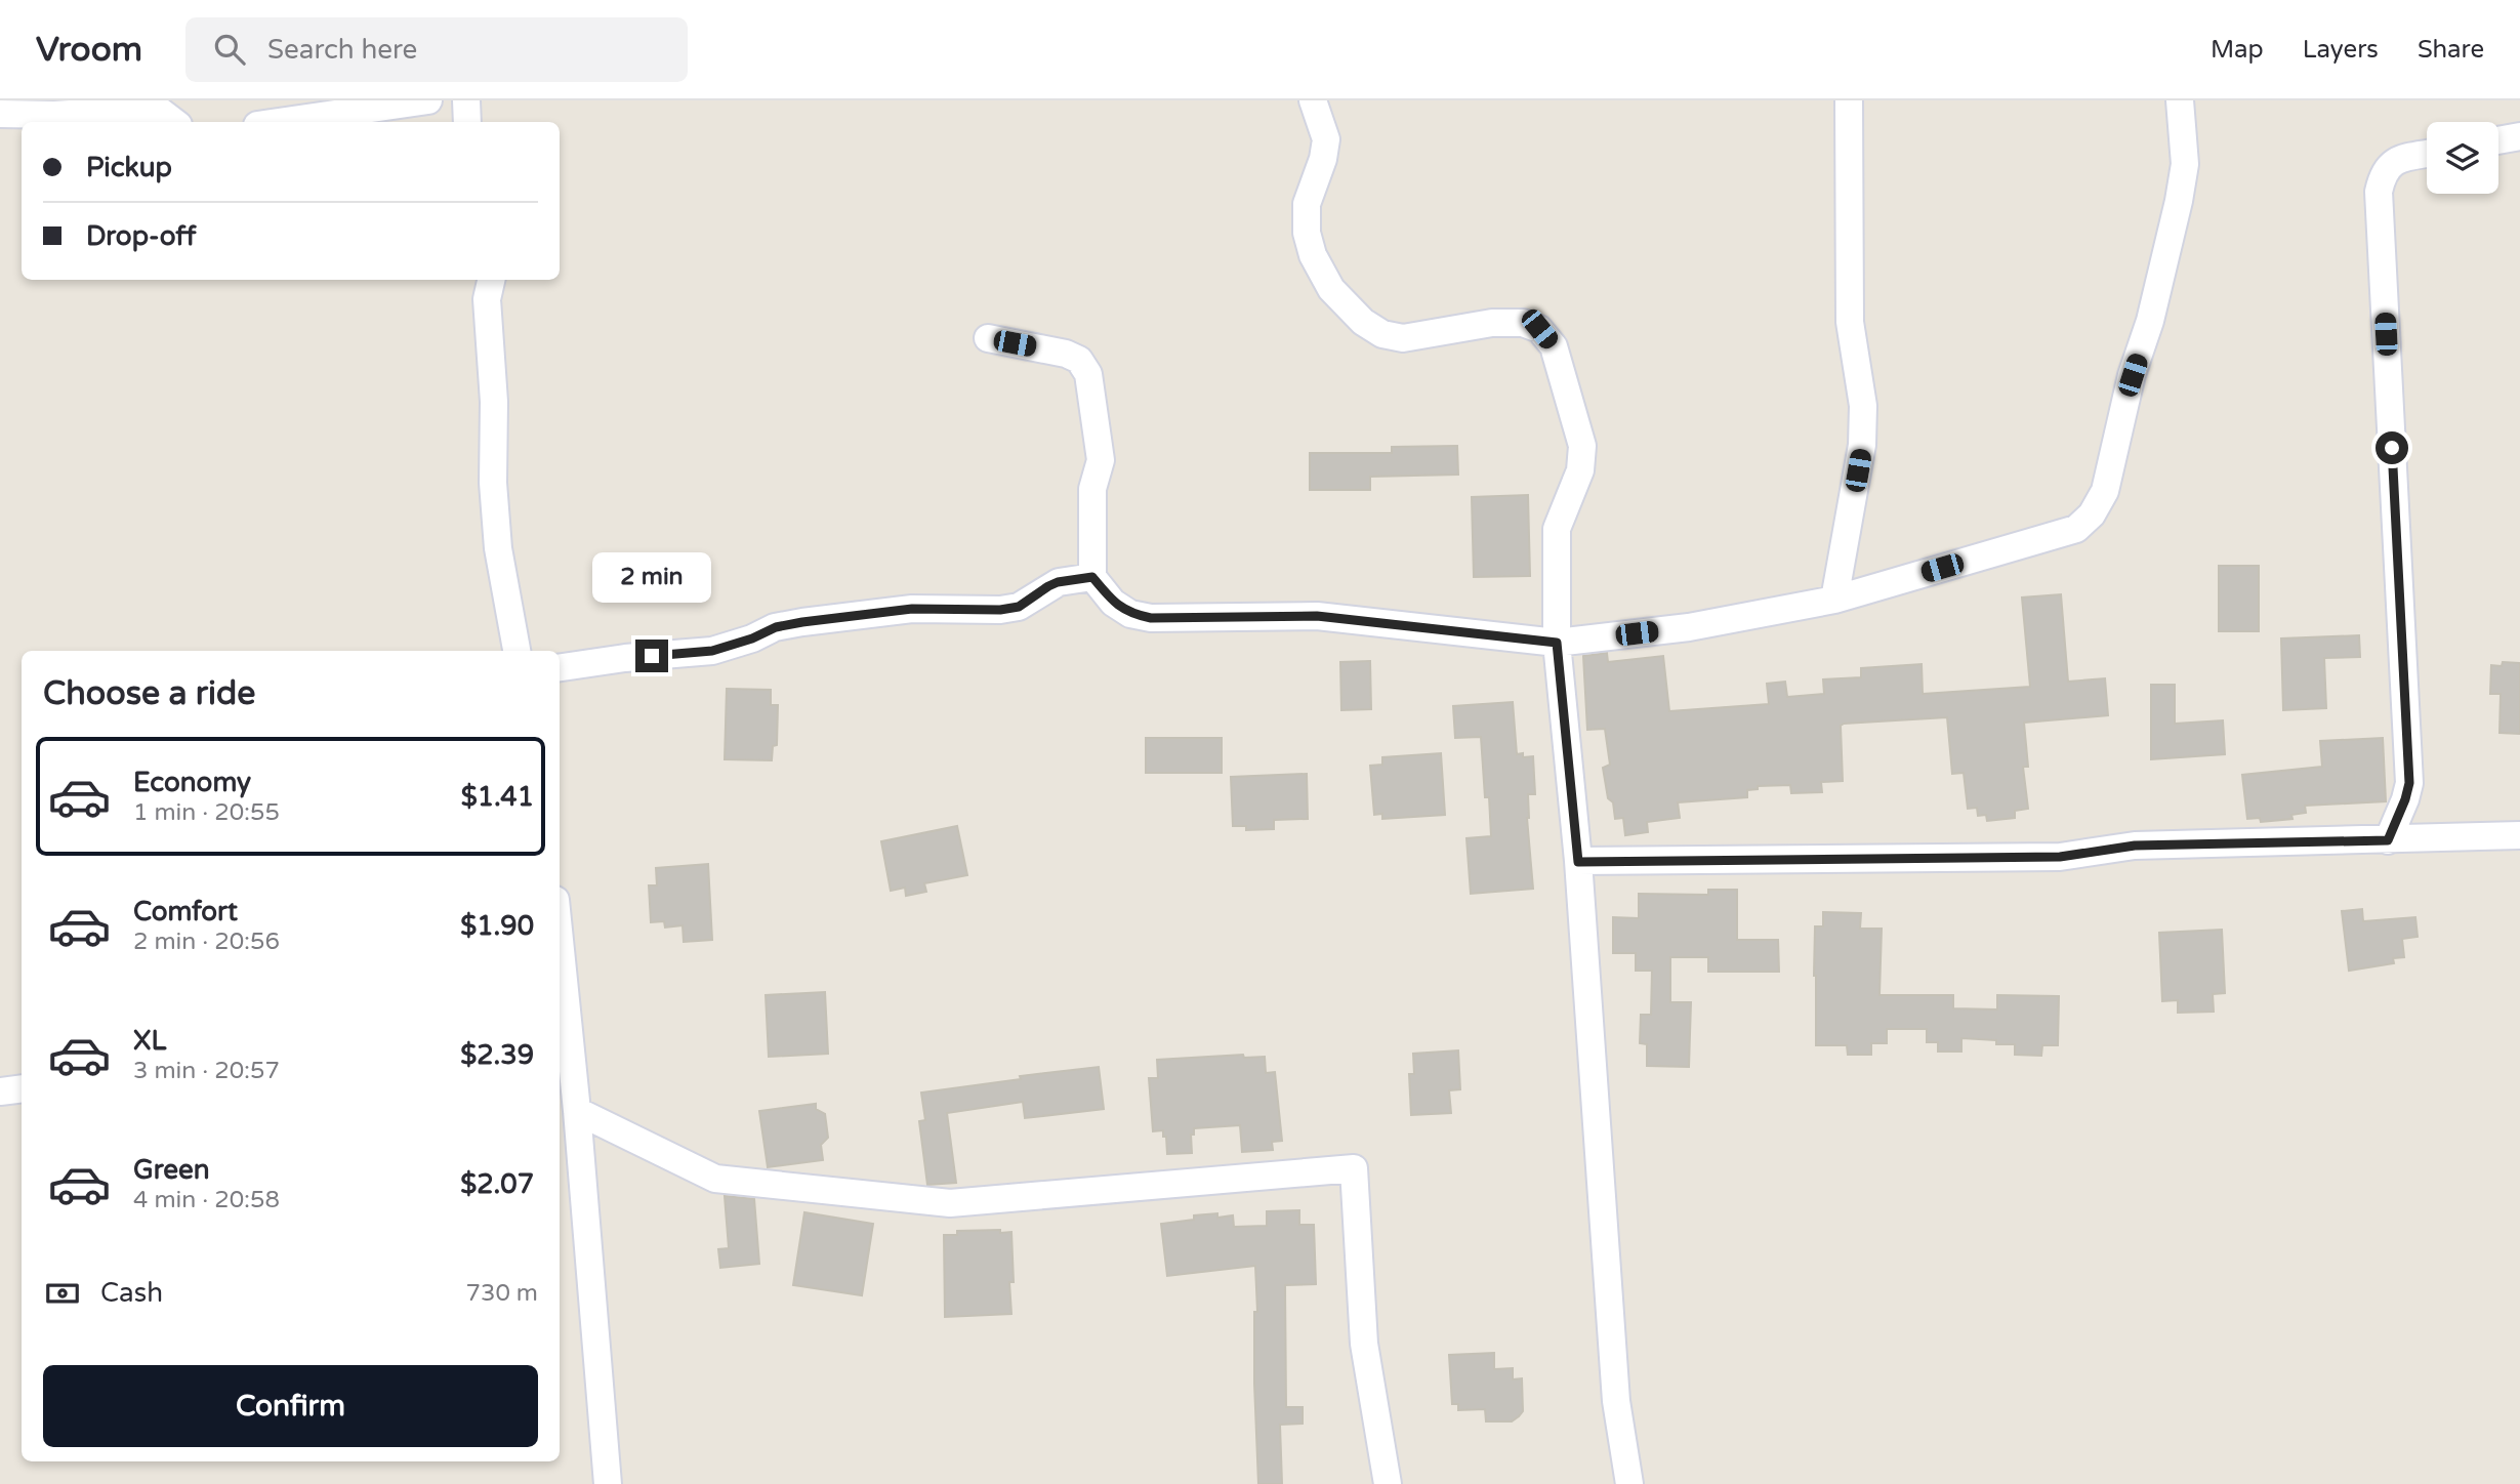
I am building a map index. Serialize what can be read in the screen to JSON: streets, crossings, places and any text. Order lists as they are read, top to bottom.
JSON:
{
  "page": {
    "header": "Vroom",
    "search": "Search here",
    "nav": ["Map", "Layers", "Share"],
    "banner": ["Pickup", "Drop-off"],
    "bubble": "2 min",
    "heading": "Choose a ride",
    "list": [
      {
        "name": "Economy",
        "note": "1 min · 20:55",
        "value": "$1.41"
      },
      {
        "name": "Comfort",
        "note": "2 min · 20:56",
        "value": "$1.90"
      },
      {
        "name": "XL",
        "note": "3 min · 20:57",
        "value": "$2.39"
      },
      {
        "name": "Green",
        "note": "4 min · 20:58",
        "value": "$2.07"
      }
    ],
    "pay": ["Cash", "730 m"],
    "buttons": "Confirm"
  }
}
